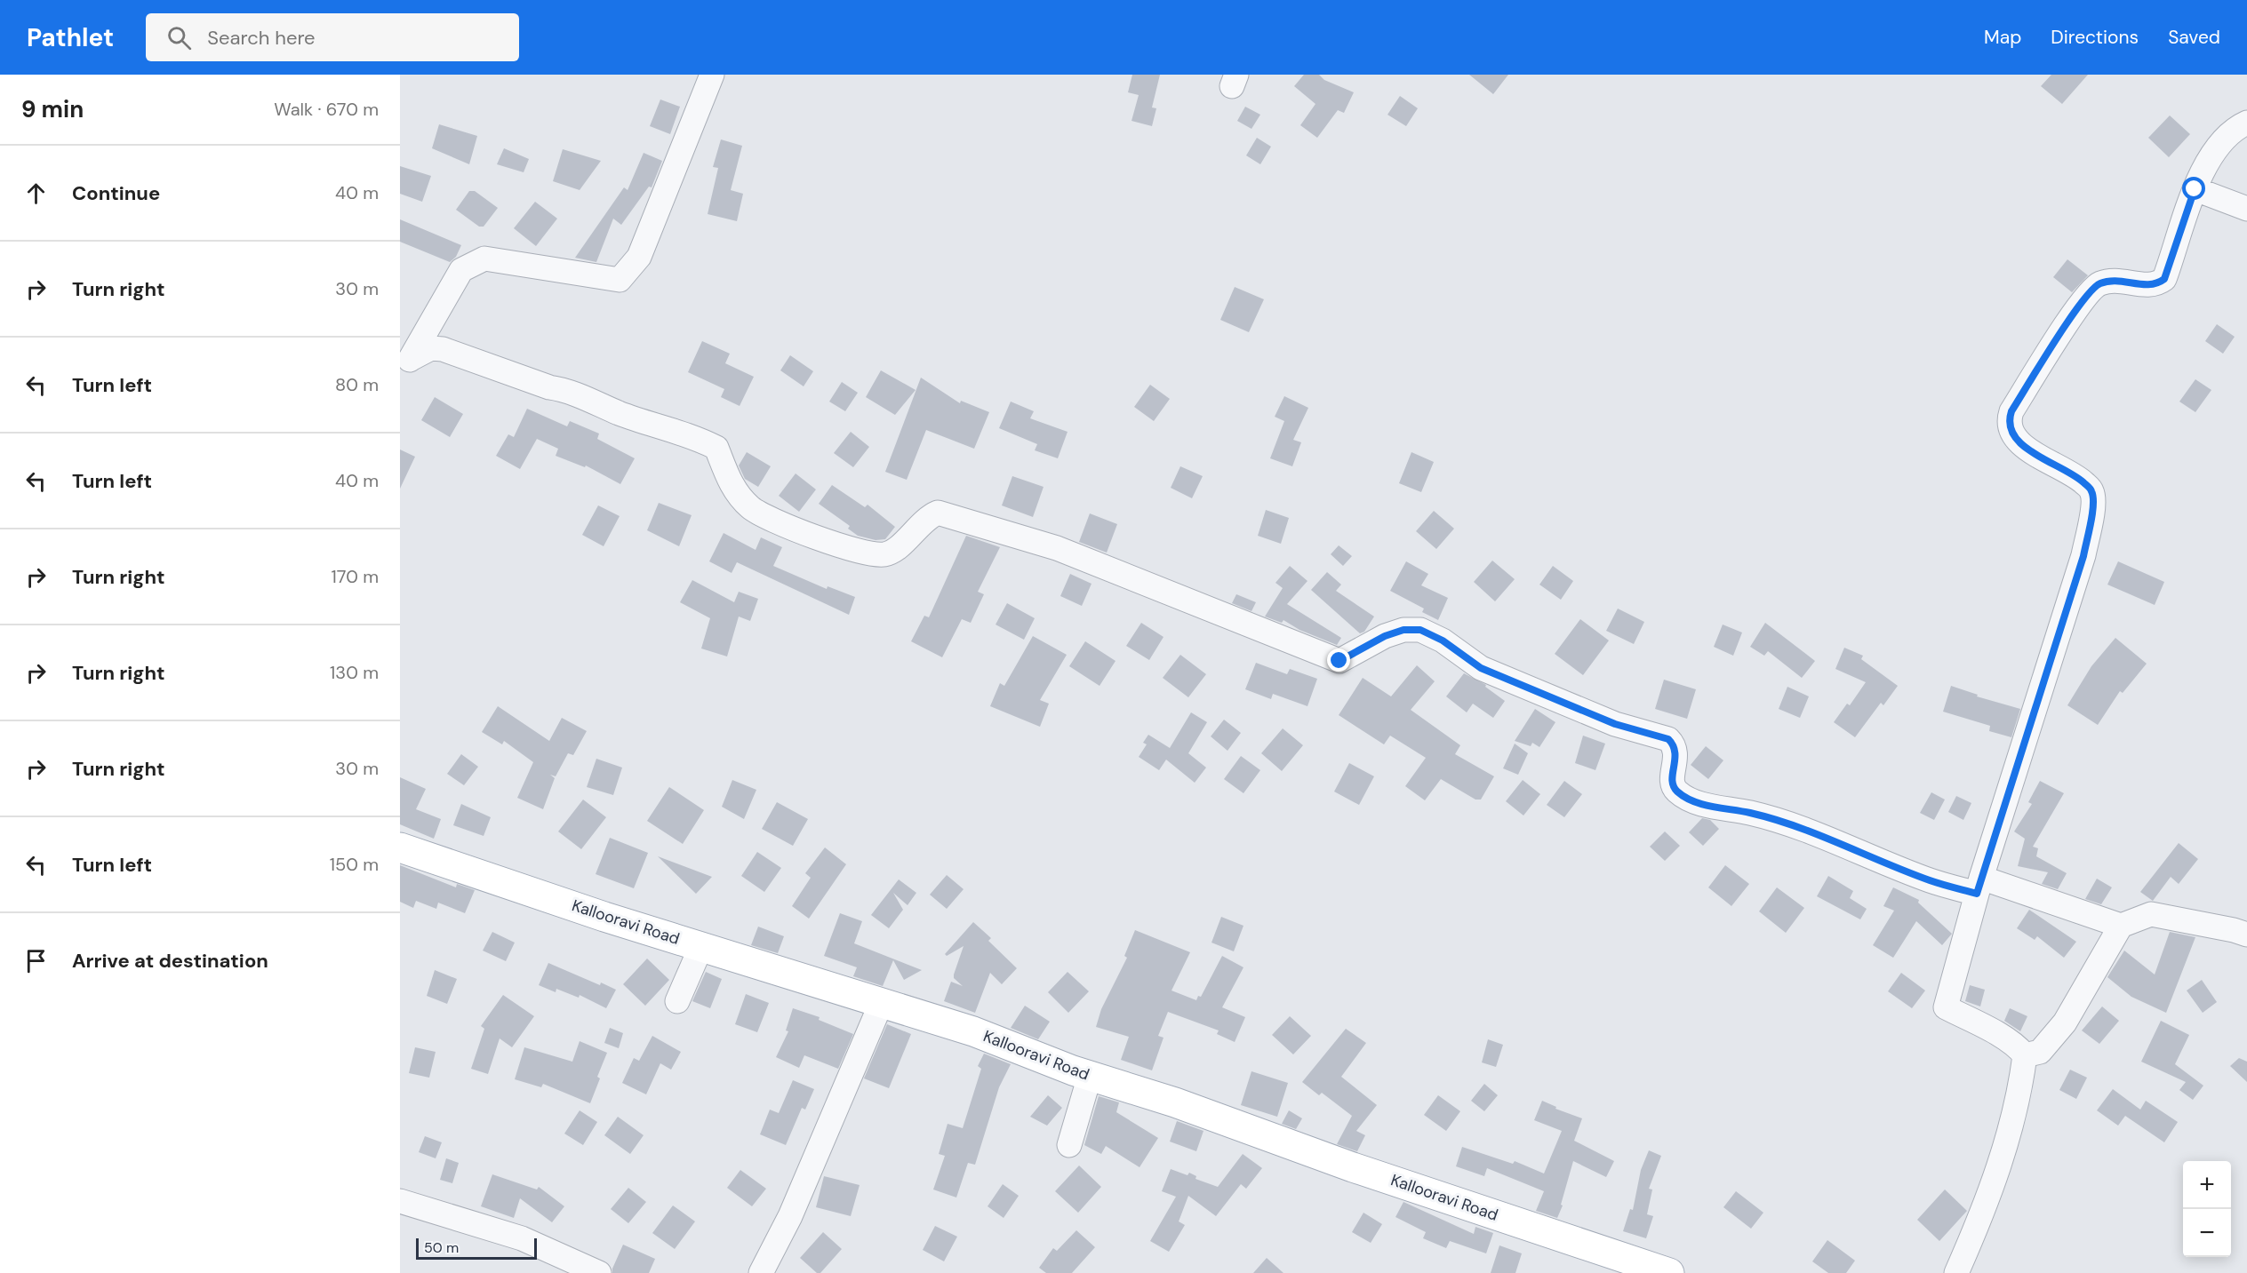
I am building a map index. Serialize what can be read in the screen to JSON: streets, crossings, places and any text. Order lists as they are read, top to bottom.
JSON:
{
  "streets": {
    "main road": ["Kallooravi Road"]
  },
  "scale_bar": "50 m",
  "page": {
    "header": "Pathlet",
    "search": "Search here",
    "nav": ["Map", "Directions", "Saved"],
    "heading": ["9 min", "Walk · 670 m"],
    "list": [
      ["Continue", "40 m"],
      ["Turn right", "30 m"],
      ["Turn left", "80 m"],
      ["Turn left", "40 m"],
      ["Turn right", "170 m"],
      ["Turn right", "130 m"],
      ["Turn right", "30 m"],
      ["Turn left", "150 m"],
      "Arrive at destination"
    ],
    "map_buttons": ["+", "−"],
    "scale": "50 m"
  }
}
